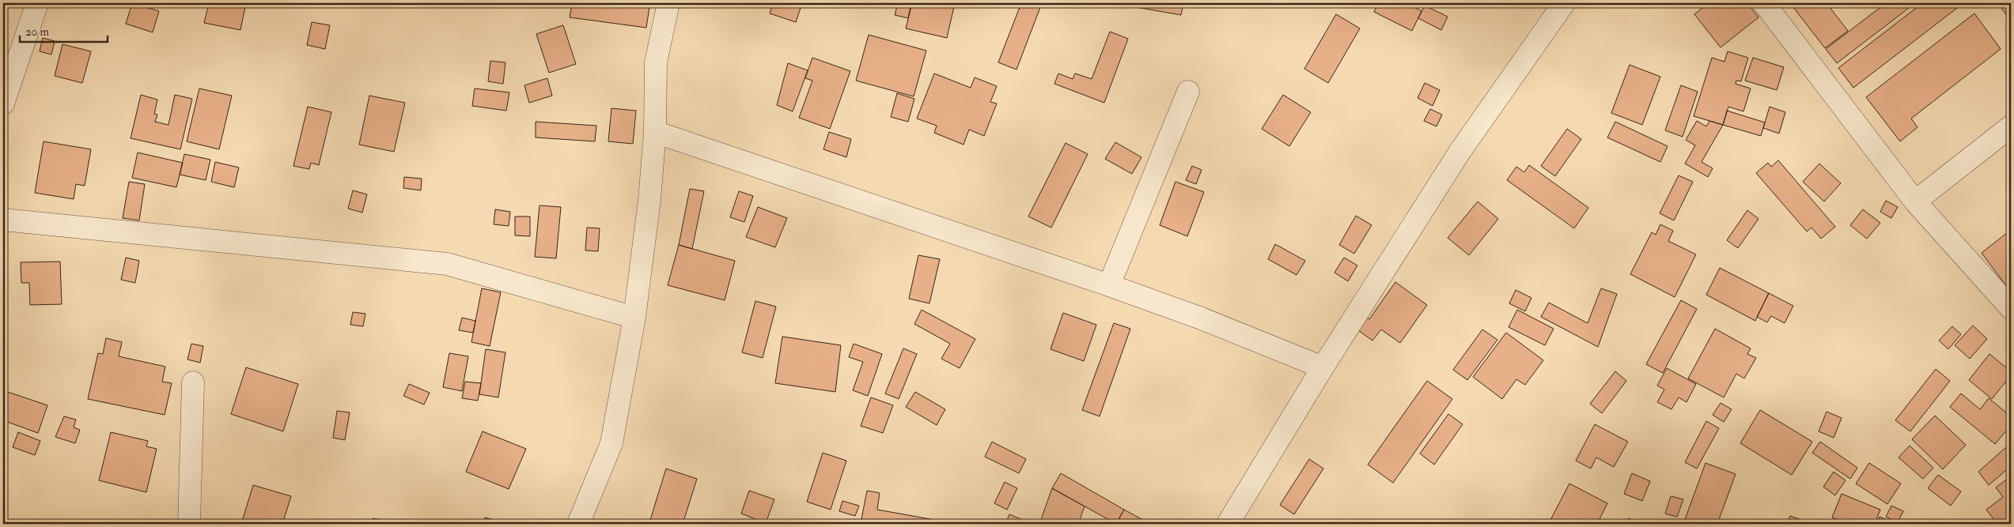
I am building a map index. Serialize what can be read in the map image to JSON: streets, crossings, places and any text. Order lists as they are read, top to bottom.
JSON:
{
  "scale_bar": "20 m"
}
